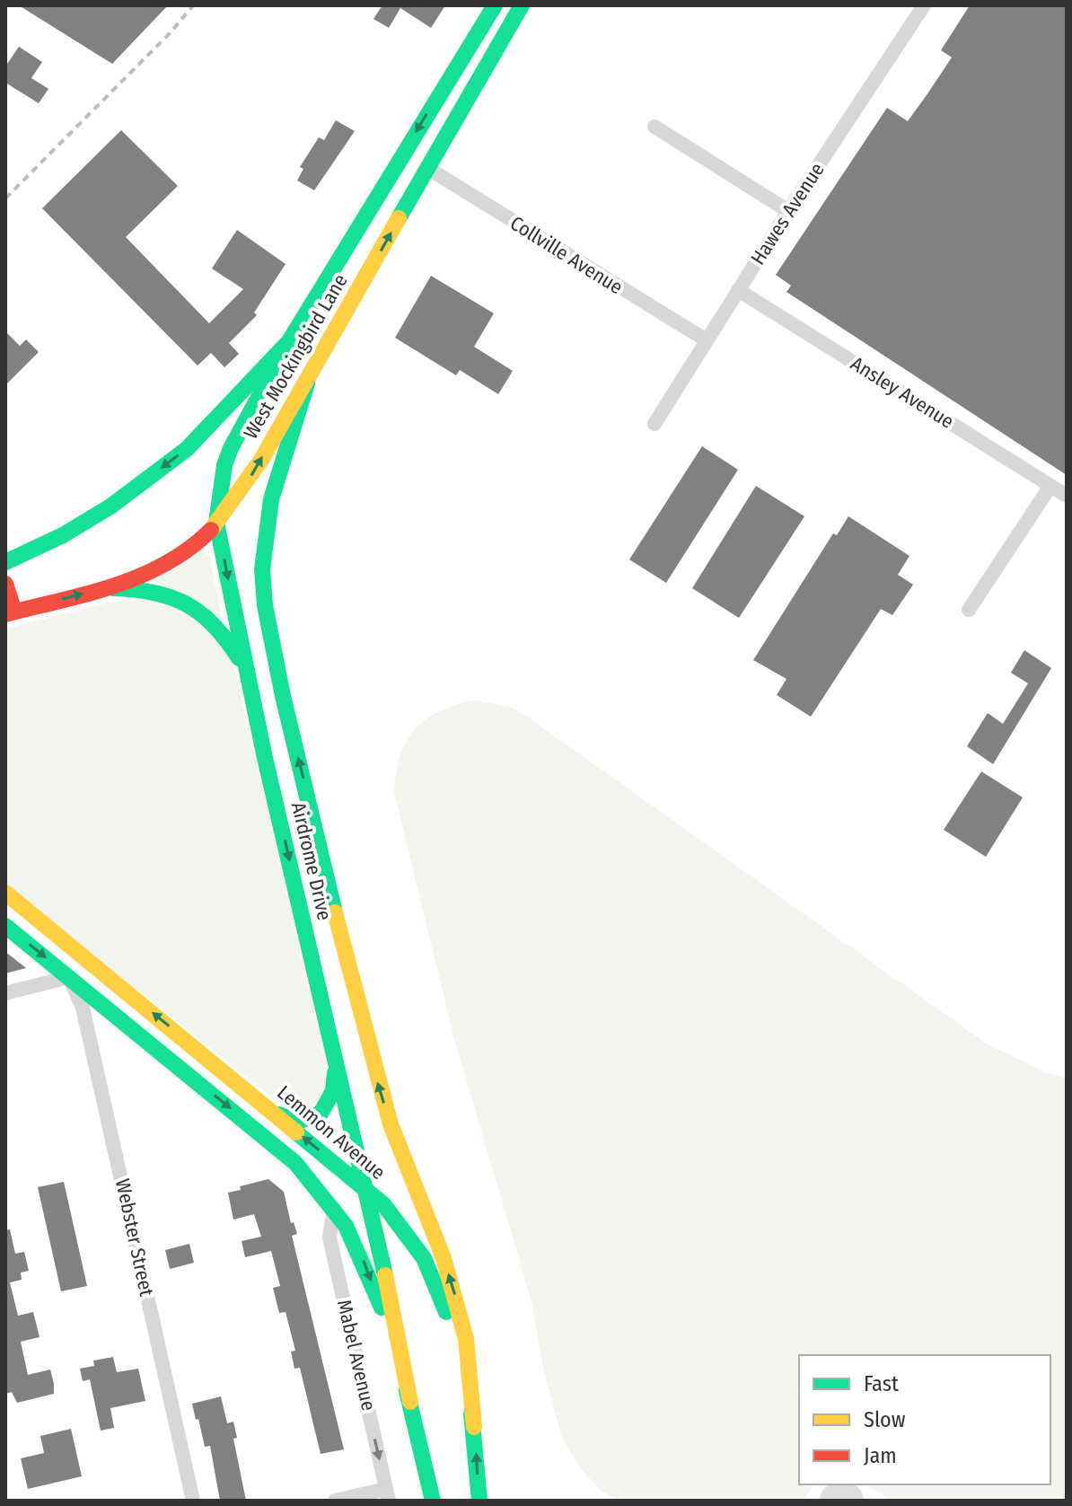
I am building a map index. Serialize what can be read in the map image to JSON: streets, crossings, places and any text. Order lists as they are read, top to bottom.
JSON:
{
  "streets": {
    "main road": ["West Mockingbird Lane", "Airdrome Drive", "Lemmon Avenue"],
    "street": [
      "Hawes Avenue",
      "Collville Avenue",
      "Ansley Avenue",
      "Webster Street",
      "Mabel Avenue"
    ]
  },
  "crossings": [
    ["Hawes Avenue", "Collville Avenue"],
    ["Hawes Avenue", "Ansley Avenue"],
    ["Collville Avenue", "West Mockingbird Lane"],
    ["West Mockingbird Lane", "Airdrome Drive"],
    ["Airdrome Drive", "Lemmon Avenue"]
  ],
  "one_way": ["Mabel Avenue"],
  "legend": ["Fast", "Slow", "Jam"]
}
